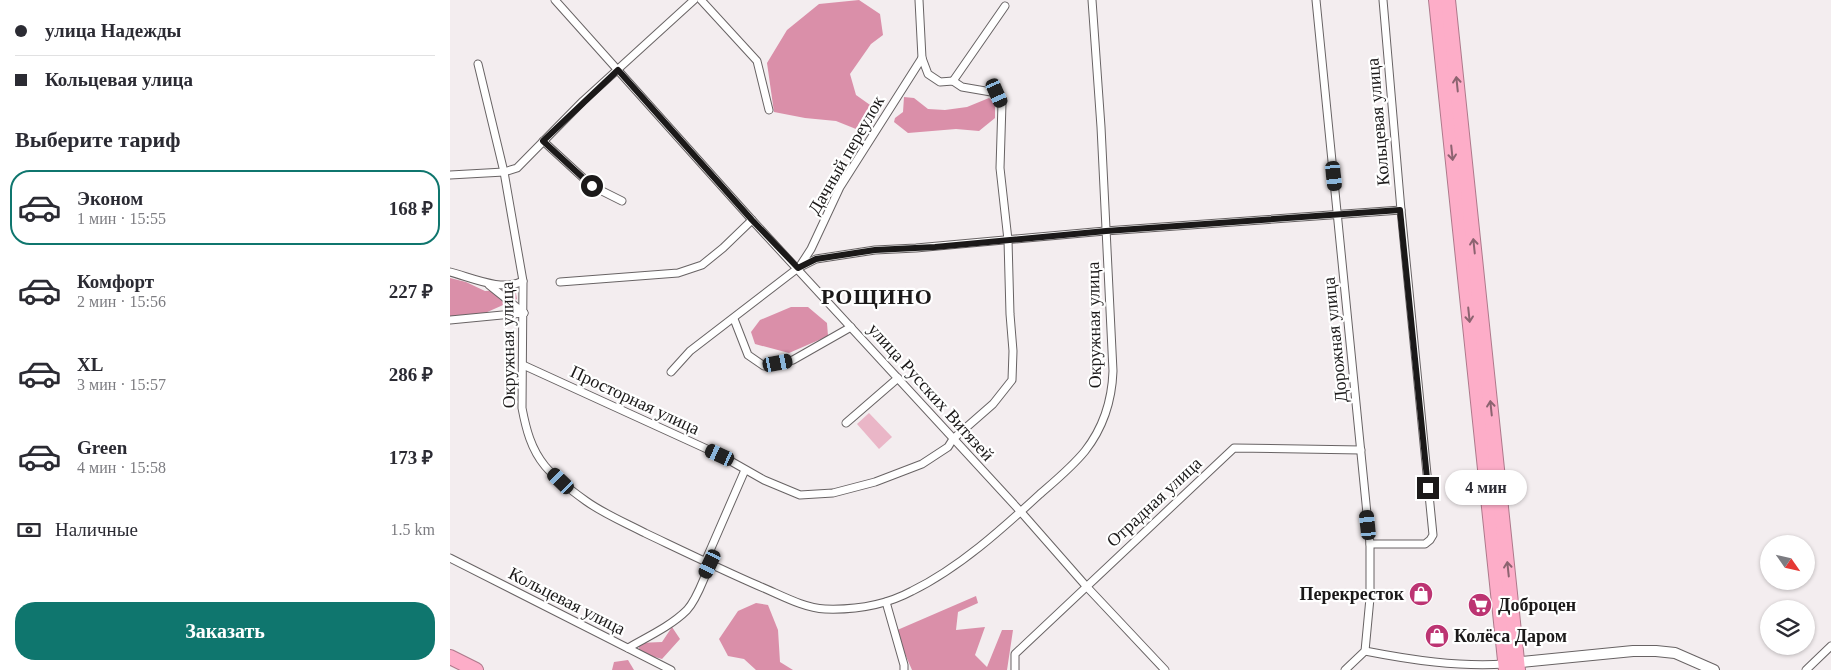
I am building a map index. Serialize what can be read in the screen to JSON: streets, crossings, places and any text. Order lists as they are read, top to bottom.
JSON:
{
  "streets": {
    "street": [
      "Кольцевая улица",
      "Дачный переулок",
      "Окружная улица",
      "Дорожная улица",
      "улица Русских Витязей",
      "Просторная улица",
      "Отрадная улица"
    ]
  },
  "crossings": [
    ["Кольцевая улица", "Дорожная улица"],
    ["Дачный переулок", "улица Русских Витязей"],
    ["Дачный переулок", "Просторная улица"],
    ["Окружная улица", "улица Русских Витязей"],
    ["Окружная улица", "Просторная улица"],
    ["Дорожная улица", "Отрадная улица"],
    ["улица Русских Витязей", "Просторная улица"],
    ["улица Русских Витязей", "Отрадная улица"]
  ],
  "districts": ["РОЩИНО"],
  "places": {
    "shop": ["Перекресток", "Колёса Даром"],
    "supermarket": ["Доброцен"]
  },
  "north": "bottom right",
  "page": {
    "banner": ["улица Надежды", "Кольцевая улица"],
    "heading": "Выберите тариф",
    "list": [
      {
        "name": "Эконом",
        "note": "1 мин · 15:55",
        "value": "168 ₽"
      },
      {
        "name": "Комфорт",
        "note": "2 мин · 15:56",
        "value": "227 ₽"
      },
      {
        "name": "XL",
        "note": "3 мин · 15:57",
        "value": "286 ₽"
      },
      {
        "name": "Green",
        "note": "4 мин · 15:58",
        "value": "173 ₽"
      }
    ],
    "bubble": "4 мин",
    "pay": ["Наличные", "1.5 km"],
    "buttons": "Заказать"
  }
}
